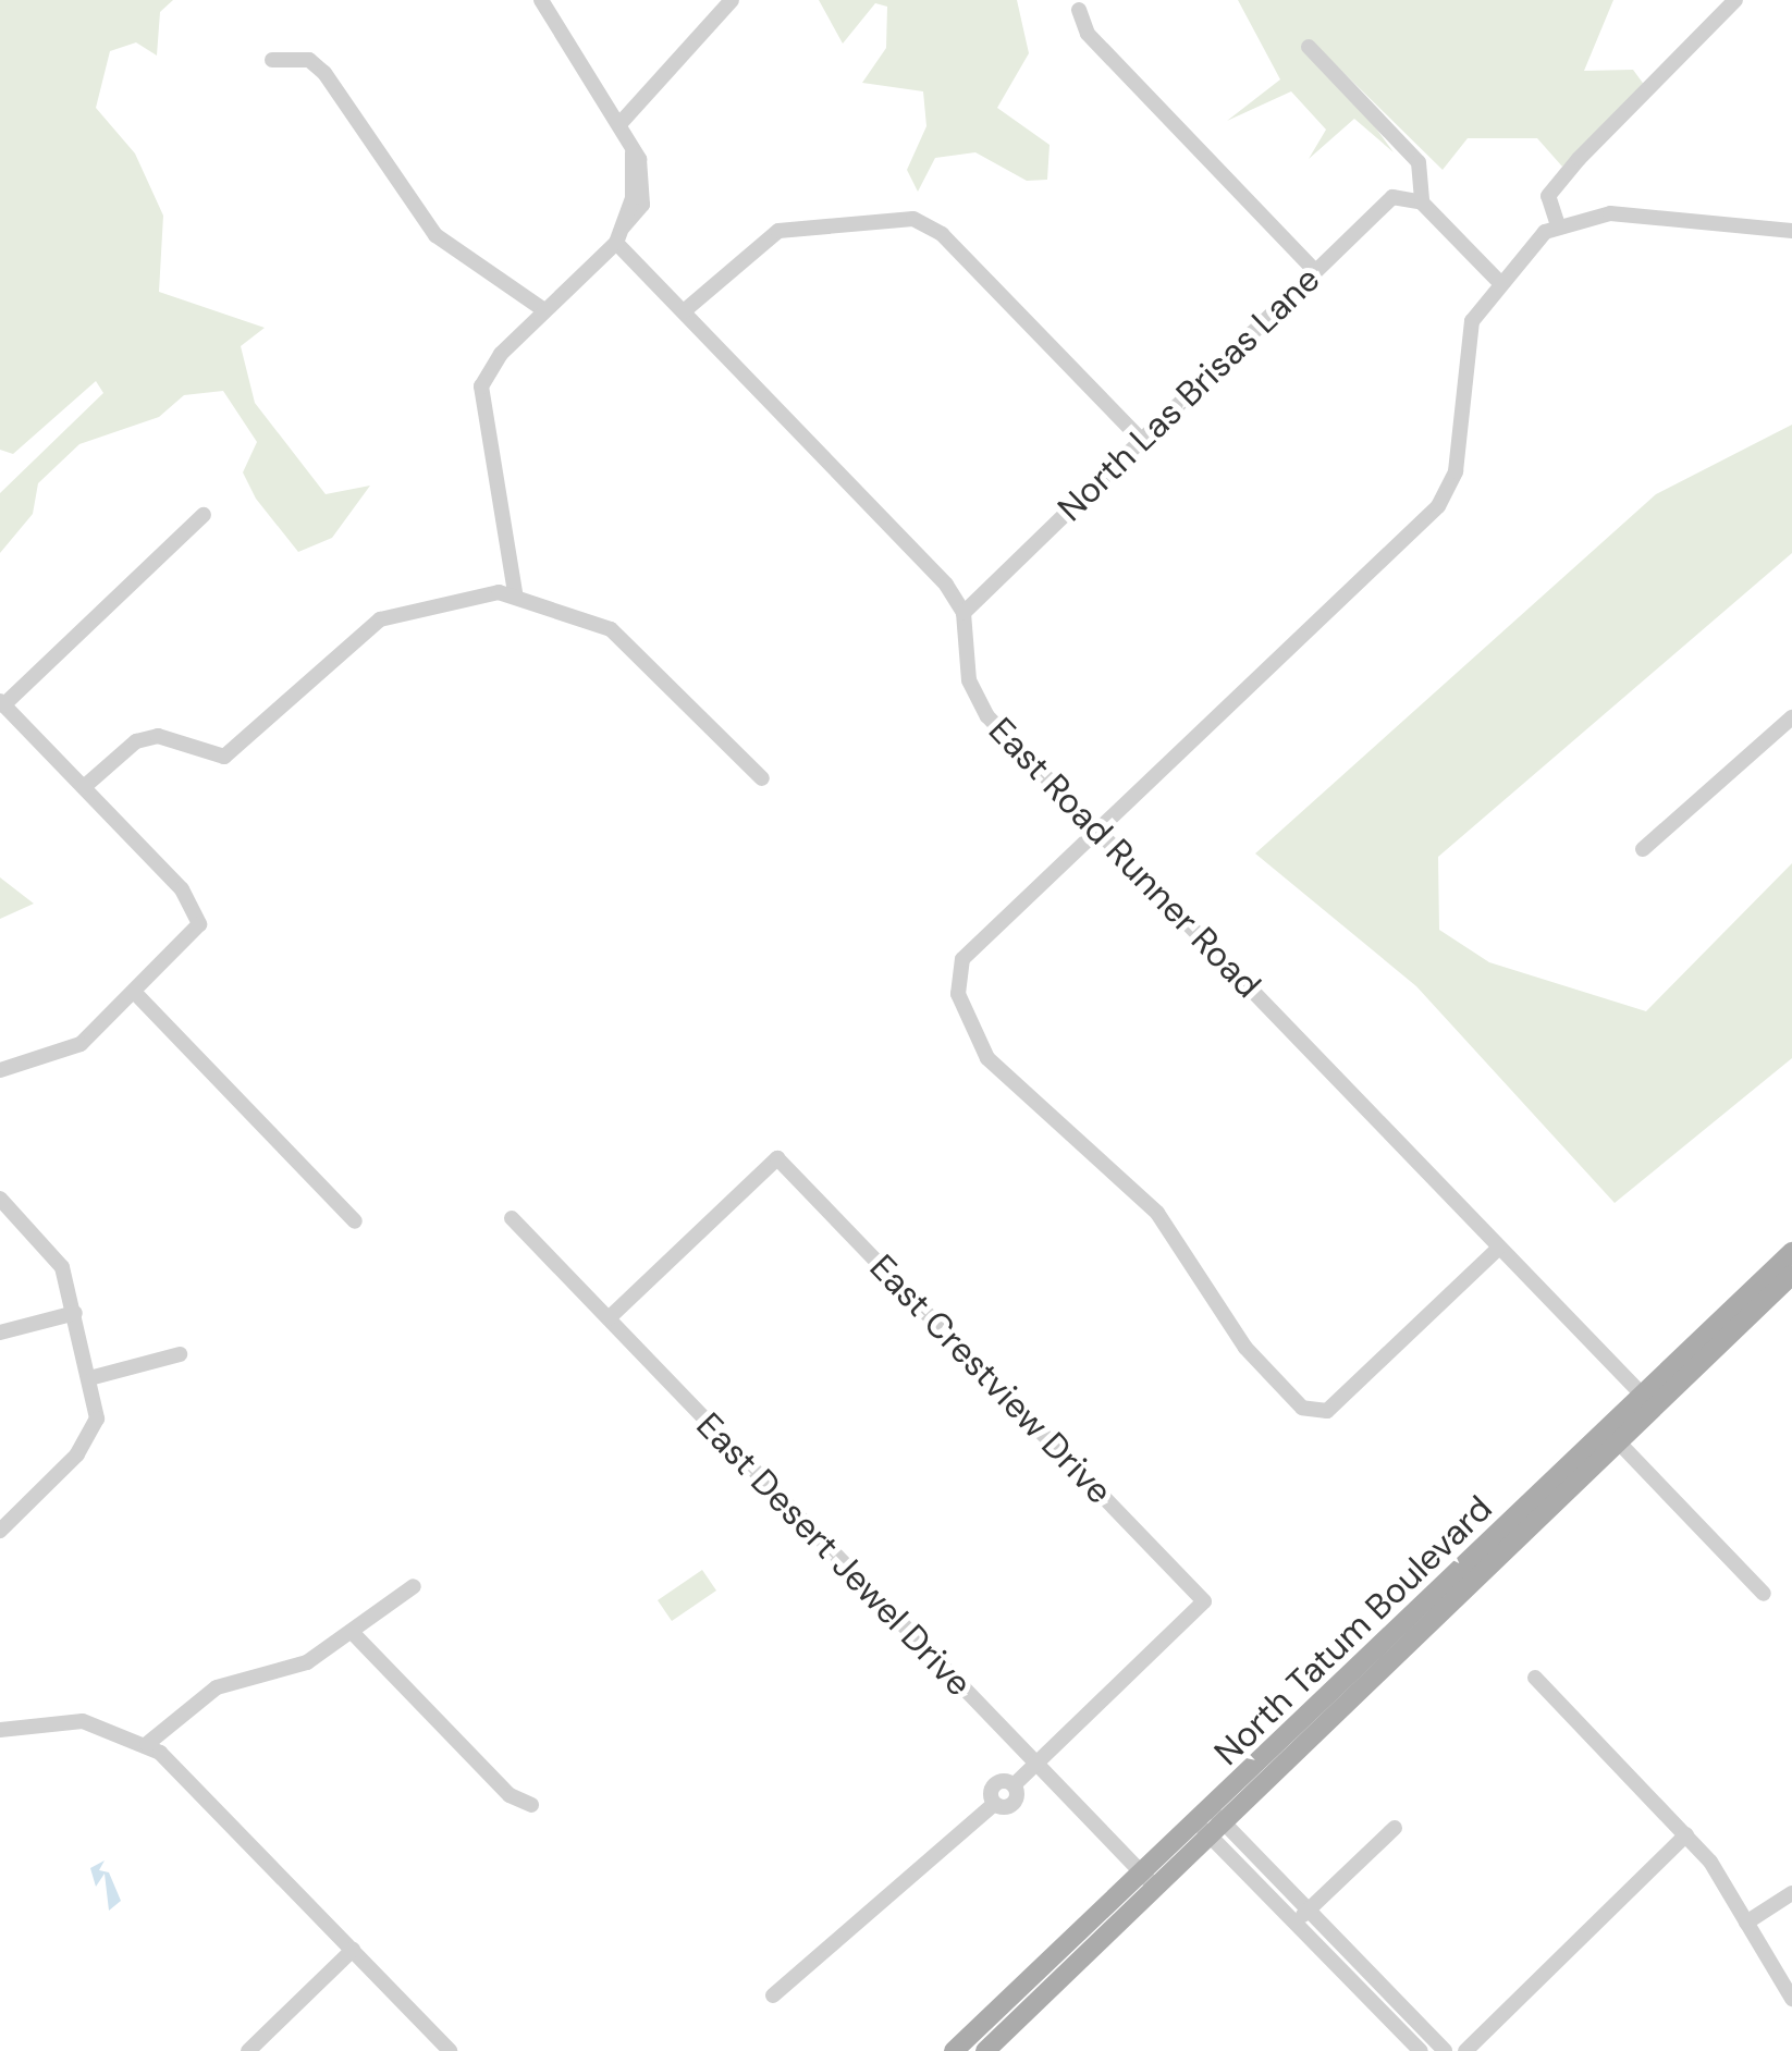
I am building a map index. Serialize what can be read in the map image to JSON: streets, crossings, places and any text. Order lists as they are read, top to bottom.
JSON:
{
  "streets": {
    "main road": ["North Tatum Boulevard"],
    "street": [
      "North Las Brisas Lane",
      "East Road Runner Road",
      "East Crestview Drive",
      "East Desert Jewel Drive"
    ]
  },
  "crossings": [
    ["North Las Brisas Lane", "East Road Runner Road"],
    ["East Road Runner Road", "North Tatum Boulevard"],
    ["East Crestview Drive", "East Desert Jewel Drive"],
    ["East Desert Jewel Drive", "North Tatum Boulevard"]
  ]
}
